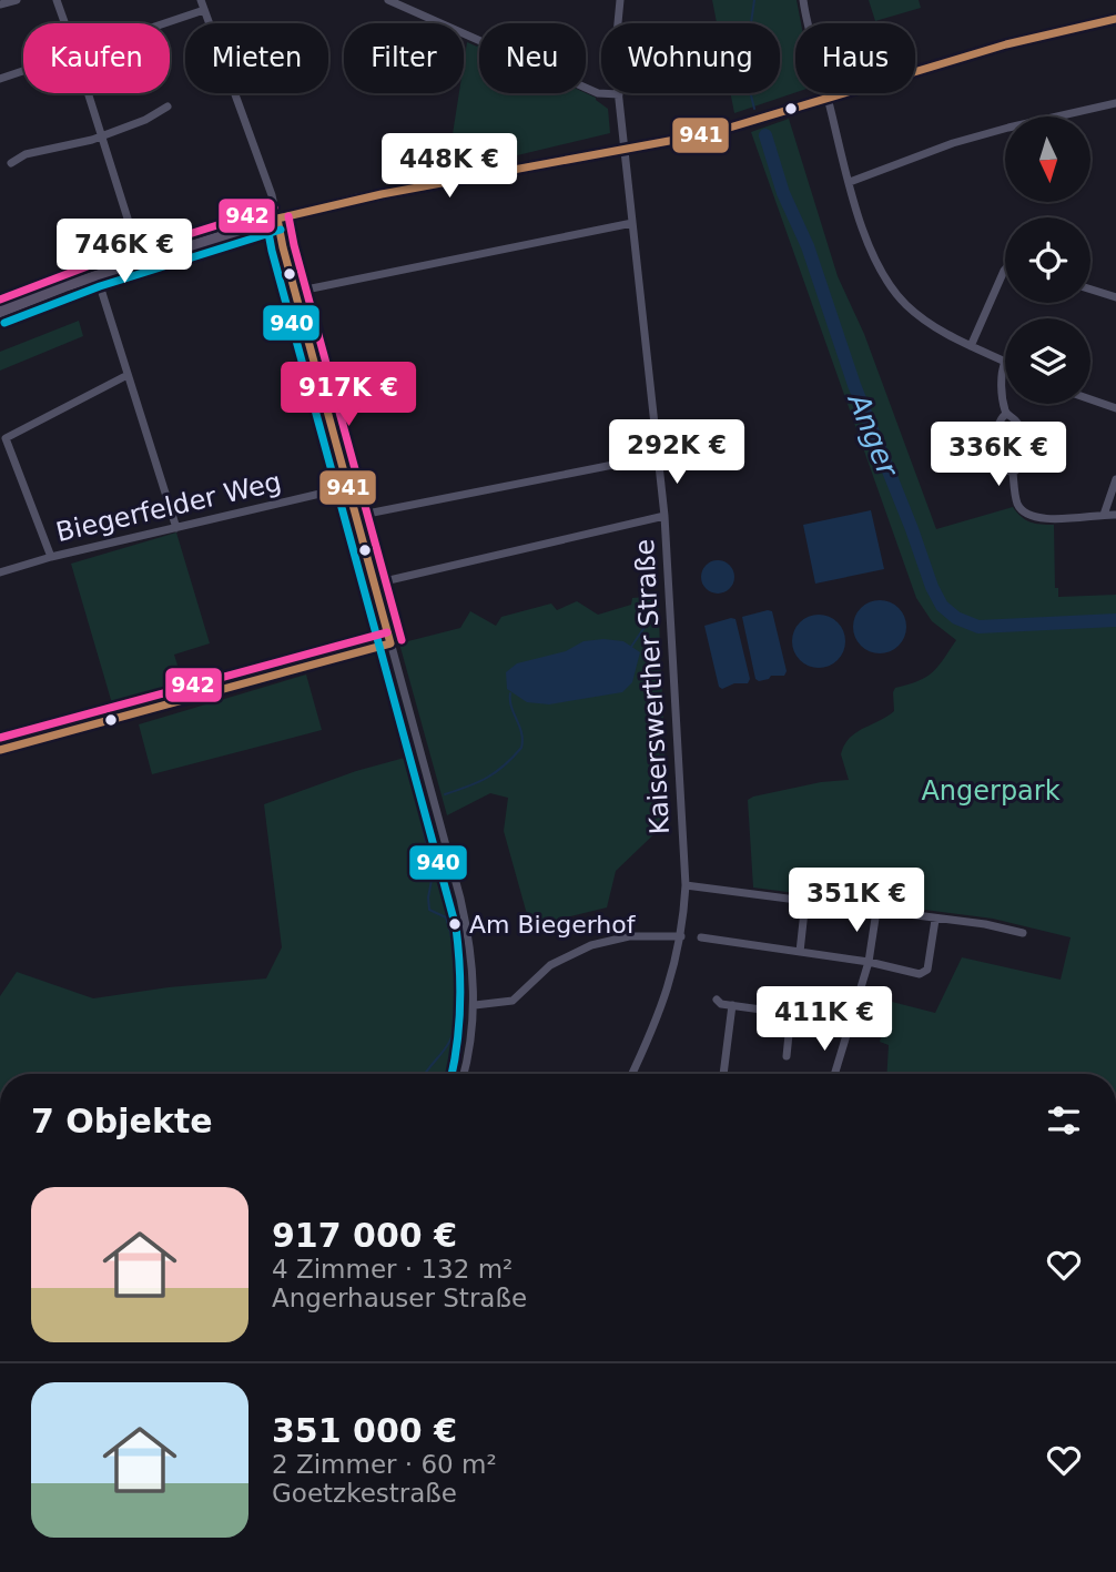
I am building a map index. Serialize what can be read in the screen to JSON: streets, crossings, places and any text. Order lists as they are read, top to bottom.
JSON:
{
  "streets": {
    "street": ["Biegerfelder Weg", "Kaiserswerther Straße"]
  },
  "water": ["Anger"],
  "parks": ["Angerpark"],
  "places": ["Am Biegerhof"],
  "lines": ["transit line 941", "transit line 942", "transit line 940"],
  "north": "bottom",
  "page": {
    "chip": [
      "Kaufen",
      "Mieten",
      "Filter",
      "Neu",
      "Wohnung",
      "Haus"
    ],
    "price": [
      "448K €",
      "746K €",
      "917K €",
      "292K €",
      "336K €",
      "351K €",
      "411K €"
    ],
    "heading": "7 Objekte",
    "list": [
      {
        "name": "917 000 €",
        "note": "4 Zimmer · 132 m² · Angerhauser Straße"
      },
      {
        "name": "351 000 €",
        "note": "2 Zimmer · 60 m² · Goetzkestraße"
      }
    ]
  }
}
